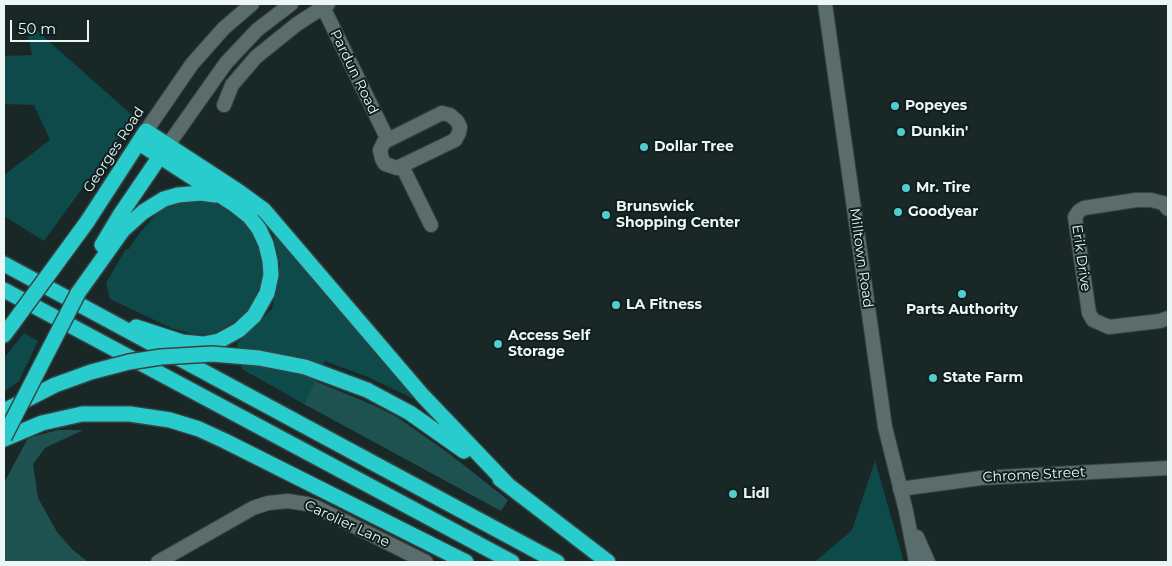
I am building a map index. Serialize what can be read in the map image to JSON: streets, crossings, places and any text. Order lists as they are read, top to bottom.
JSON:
{
  "streets": {
    "highway": ["Georges Road"],
    "street": [
      "Pardun Road",
      "Milltown Road",
      "Erik Drive",
      "Chrome Street",
      "Carolier Lane"
    ]
  },
  "crossings": [
    ["Milltown Road", "Chrome Street"]
  ],
  "places": [
    "Popeyes",
    "Dunkin'",
    "Dollar Tree",
    "Mr. Tire",
    "Goodyear",
    "Brunswick Shopping Center",
    "Parts Authority",
    "LA Fitness",
    "Access Self Storage",
    "State Farm",
    "Lidl"
  ],
  "scale_bar": "50 m"
}
